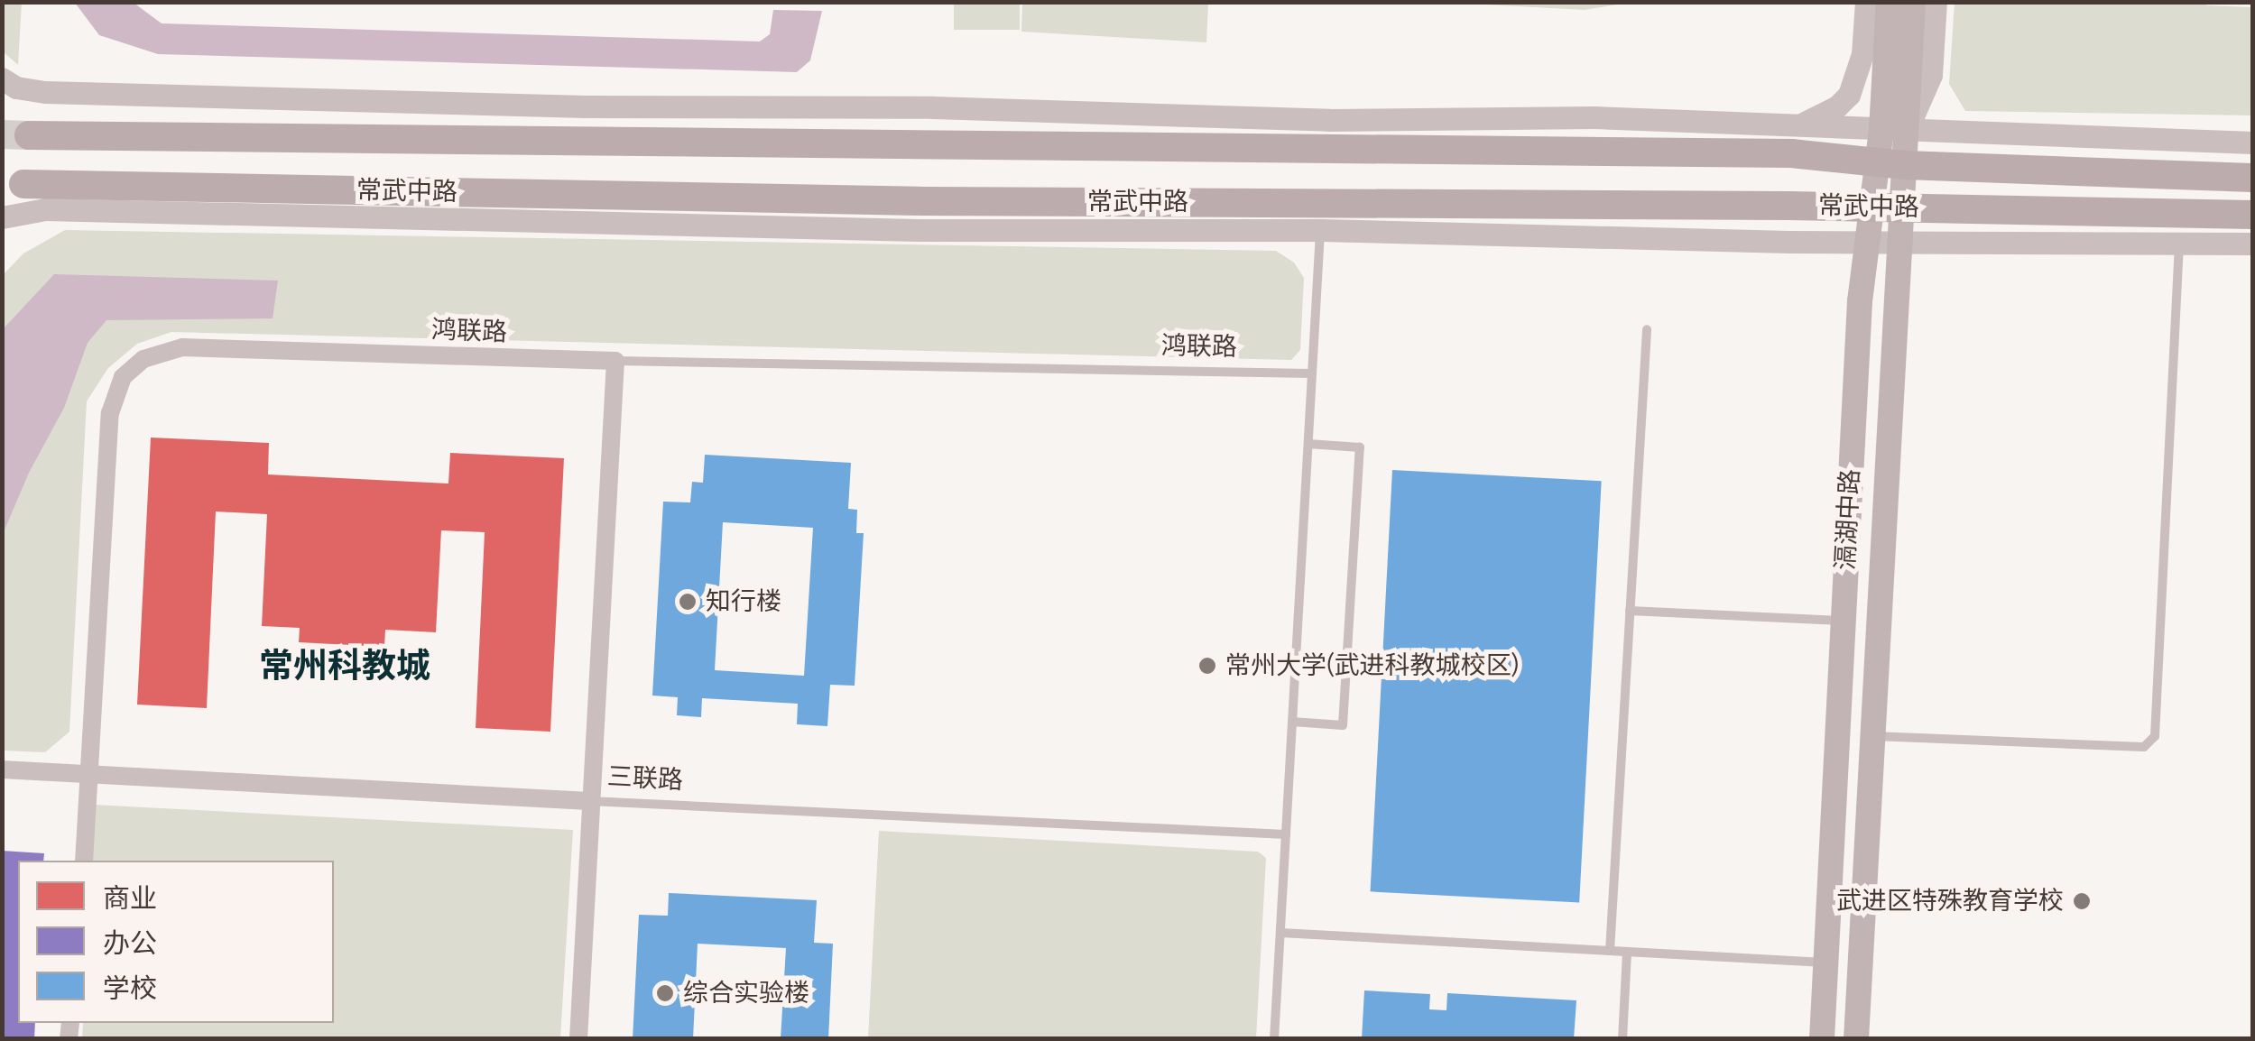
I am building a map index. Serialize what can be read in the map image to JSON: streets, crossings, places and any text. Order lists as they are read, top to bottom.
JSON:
{
  "streets": {
    "main road": ["常武中路", "滆湖中路"],
    "street": ["鸿联路", "三联路"]
  },
  "crossings": [
    ["常武中路", "滆湖中路"],
    ["鸿联路", "三联路"]
  ],
  "districts": ["常州科教城"],
  "places": [
    "知行楼",
    "常州大学(武进科教城校区)",
    "武进区特殊教育学校",
    "综合实验楼"
  ],
  "legend": ["商业", "办公", "学校"]
}
